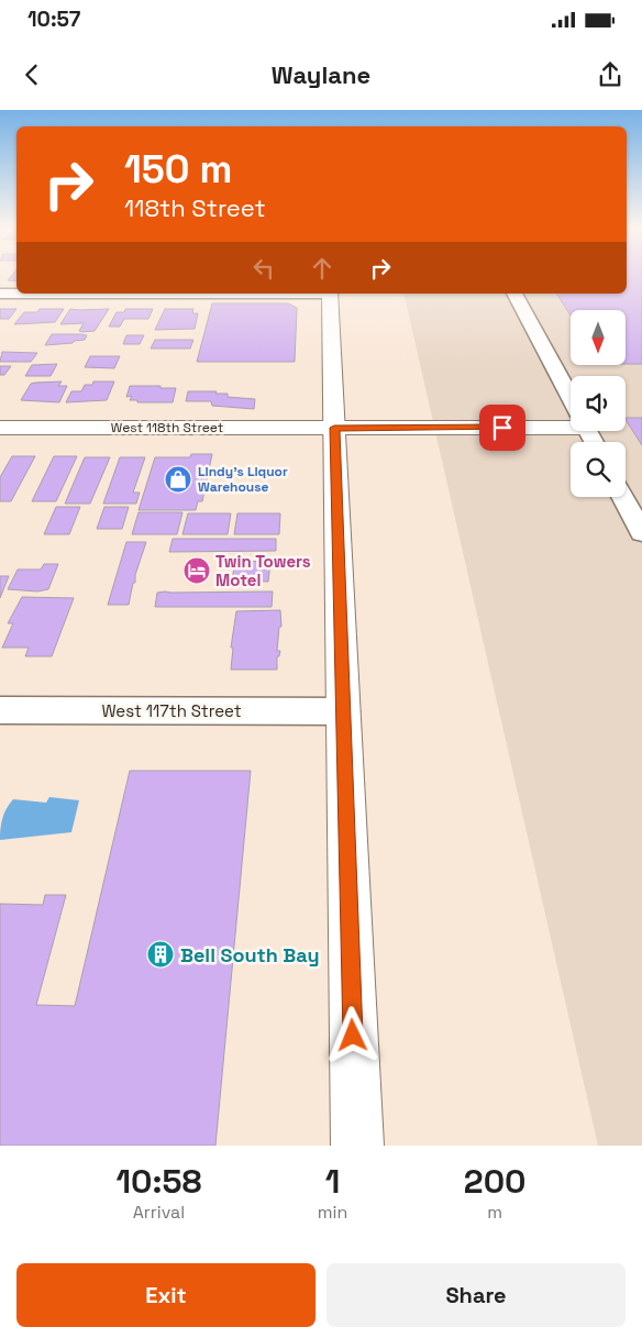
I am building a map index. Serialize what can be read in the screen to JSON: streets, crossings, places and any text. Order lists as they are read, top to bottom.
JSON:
{
  "streets": {
    "main road": ["West 118th Street"],
    "street": ["West 117th Street"]
  },
  "places": {
    "shop": ["Lindy's Liquor Warehouse"],
    "hotel": ["Twin Towers Motel"],
    "building": ["Bell South Bay"]
  },
  "north": "bottom",
  "page": {
    "status": "10:57",
    "header": "Waylane",
    "turn": ["150 m", "118th Street"],
    "eta": [
      "10:58",
      "Arrival",
      "1",
      "min",
      "200",
      "m"
    ],
    "buttons": ["Exit", "Share"]
  }
}
